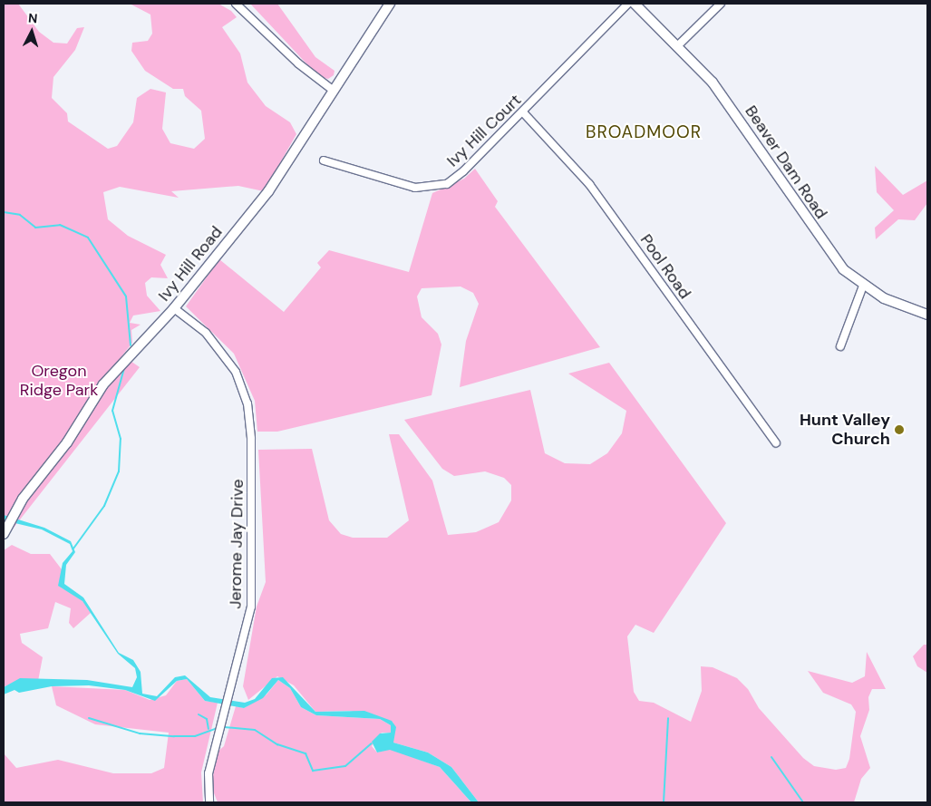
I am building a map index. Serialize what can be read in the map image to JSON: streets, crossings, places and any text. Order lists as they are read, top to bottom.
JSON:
{
  "streets": {
    "street": [
      "Ivy Hill Court",
      "Beaver Dam Road",
      "Ivy Hill Road",
      "Pool Road",
      "Jerome Jay Drive"
    ]
  },
  "crossings": [
    ["Ivy Hill Court", "Pool Road"],
    ["Ivy Hill Road", "Jerome Jay Drive"]
  ],
  "districts": ["BROADMOOR"],
  "parks": ["Oregon Ridge Park"],
  "places": ["Hunt Valley Church"],
  "north": "top"
}
